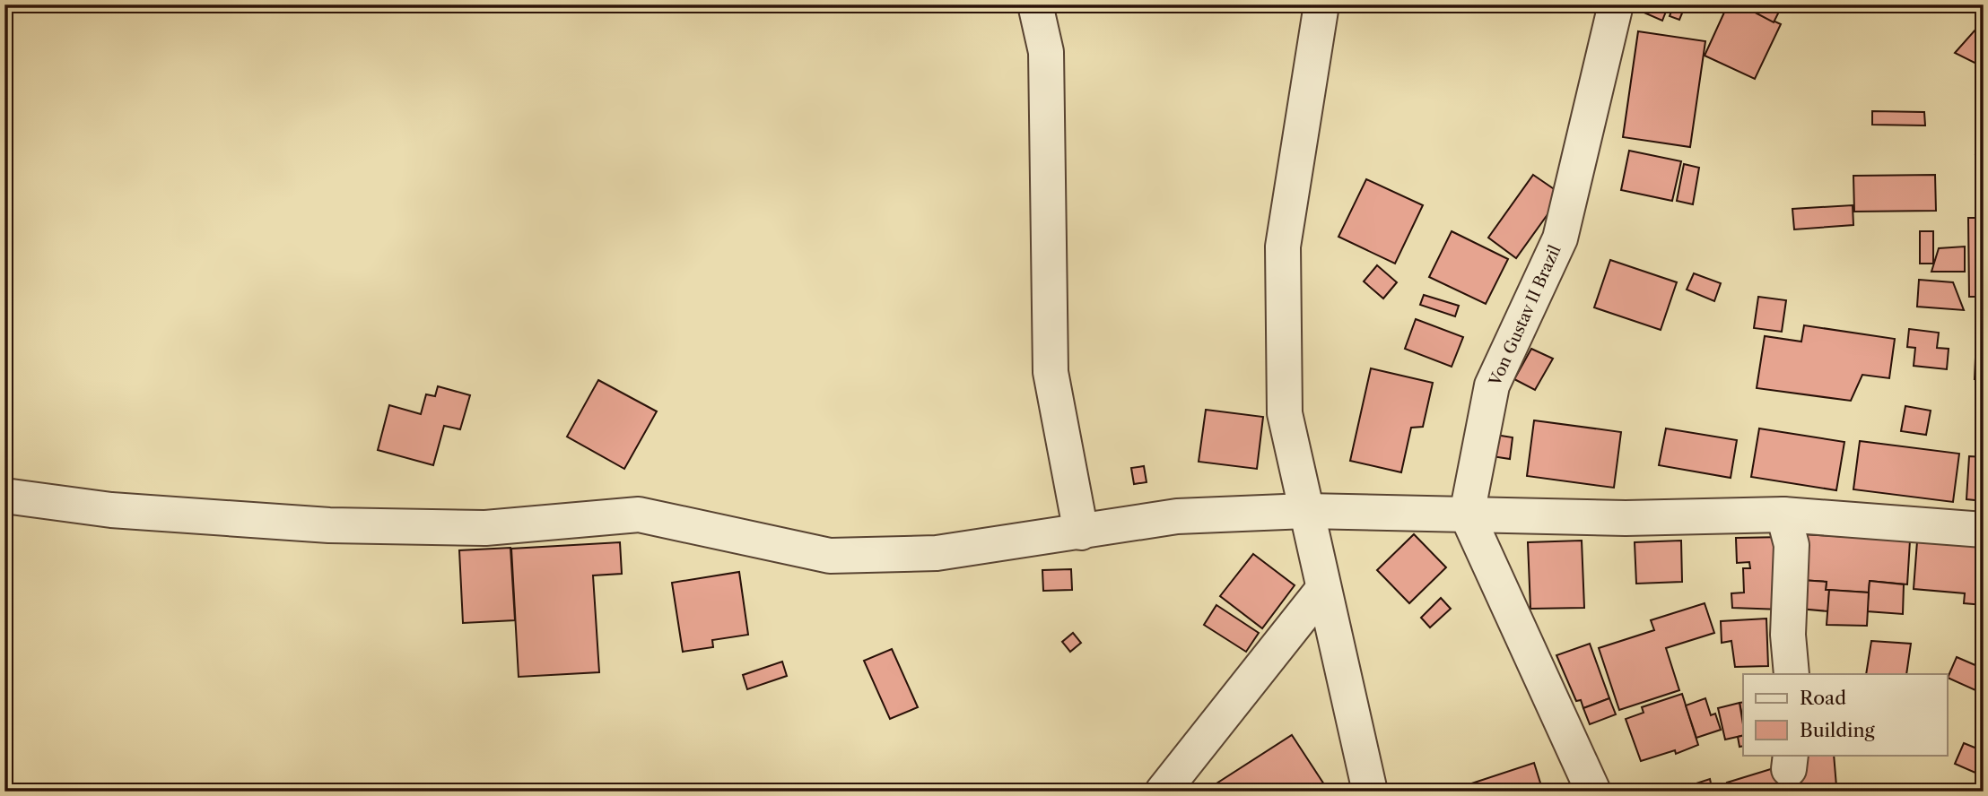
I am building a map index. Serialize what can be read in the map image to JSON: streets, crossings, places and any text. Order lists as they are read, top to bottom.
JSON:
{
  "streets": {
    "street": ["Von Gustav II Brazil"]
  },
  "legend": ["Road", "Building"]
}
